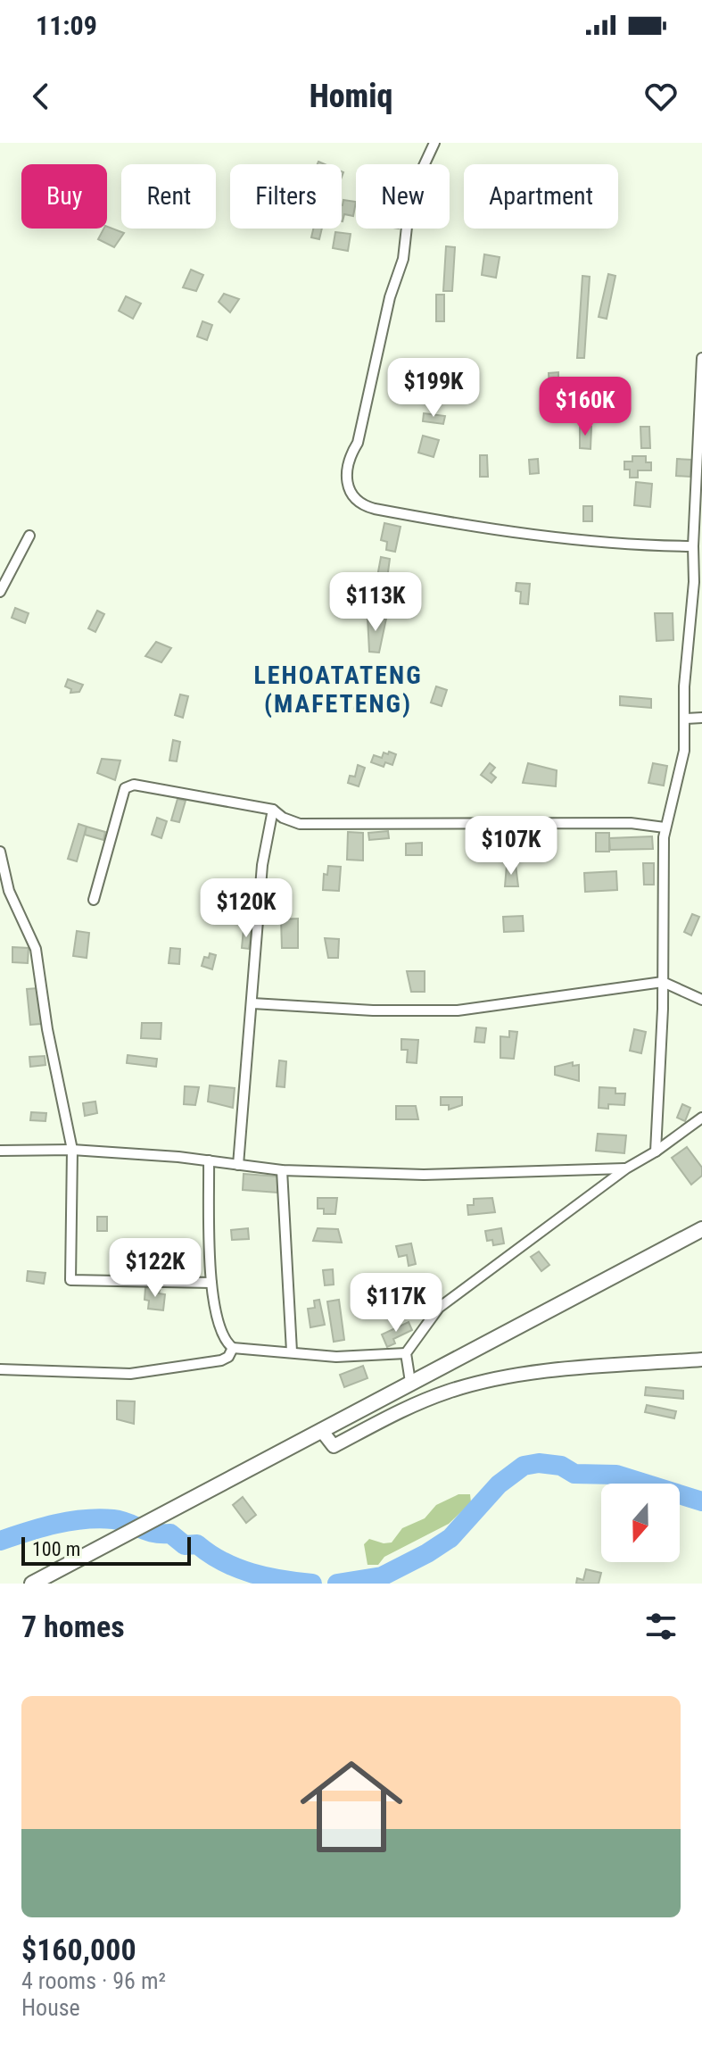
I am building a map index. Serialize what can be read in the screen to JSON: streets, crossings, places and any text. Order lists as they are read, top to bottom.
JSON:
{
  "districts": ["LEHOATATENG (MAFETENG)"],
  "scale_bar": "100 m",
  "north": "bottom",
  "page": {
    "status": "11:09",
    "header": "Homiq",
    "chip": [
      "Buy",
      "Rent",
      "Filters",
      "New",
      "Apartment"
    ],
    "price": [
      "$199K",
      "$160K",
      "$113K",
      "$107K",
      "$120K",
      "$122K",
      "$117K"
    ],
    "scale": "100 m",
    "heading": "7 homes",
    "list": [
      {
        "name": "$160,000",
        "note": "4 rooms · 96 m² · House"
      }
    ]
  }
}
